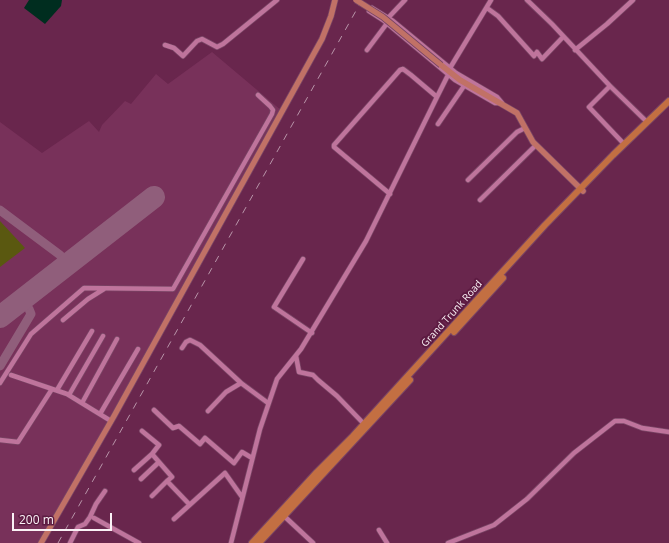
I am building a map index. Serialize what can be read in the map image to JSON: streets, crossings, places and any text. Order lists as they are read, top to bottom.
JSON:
{
  "streets": {
    "highway": ["Grand Trunk Road"]
  },
  "scale_bar": "200 m"
}
